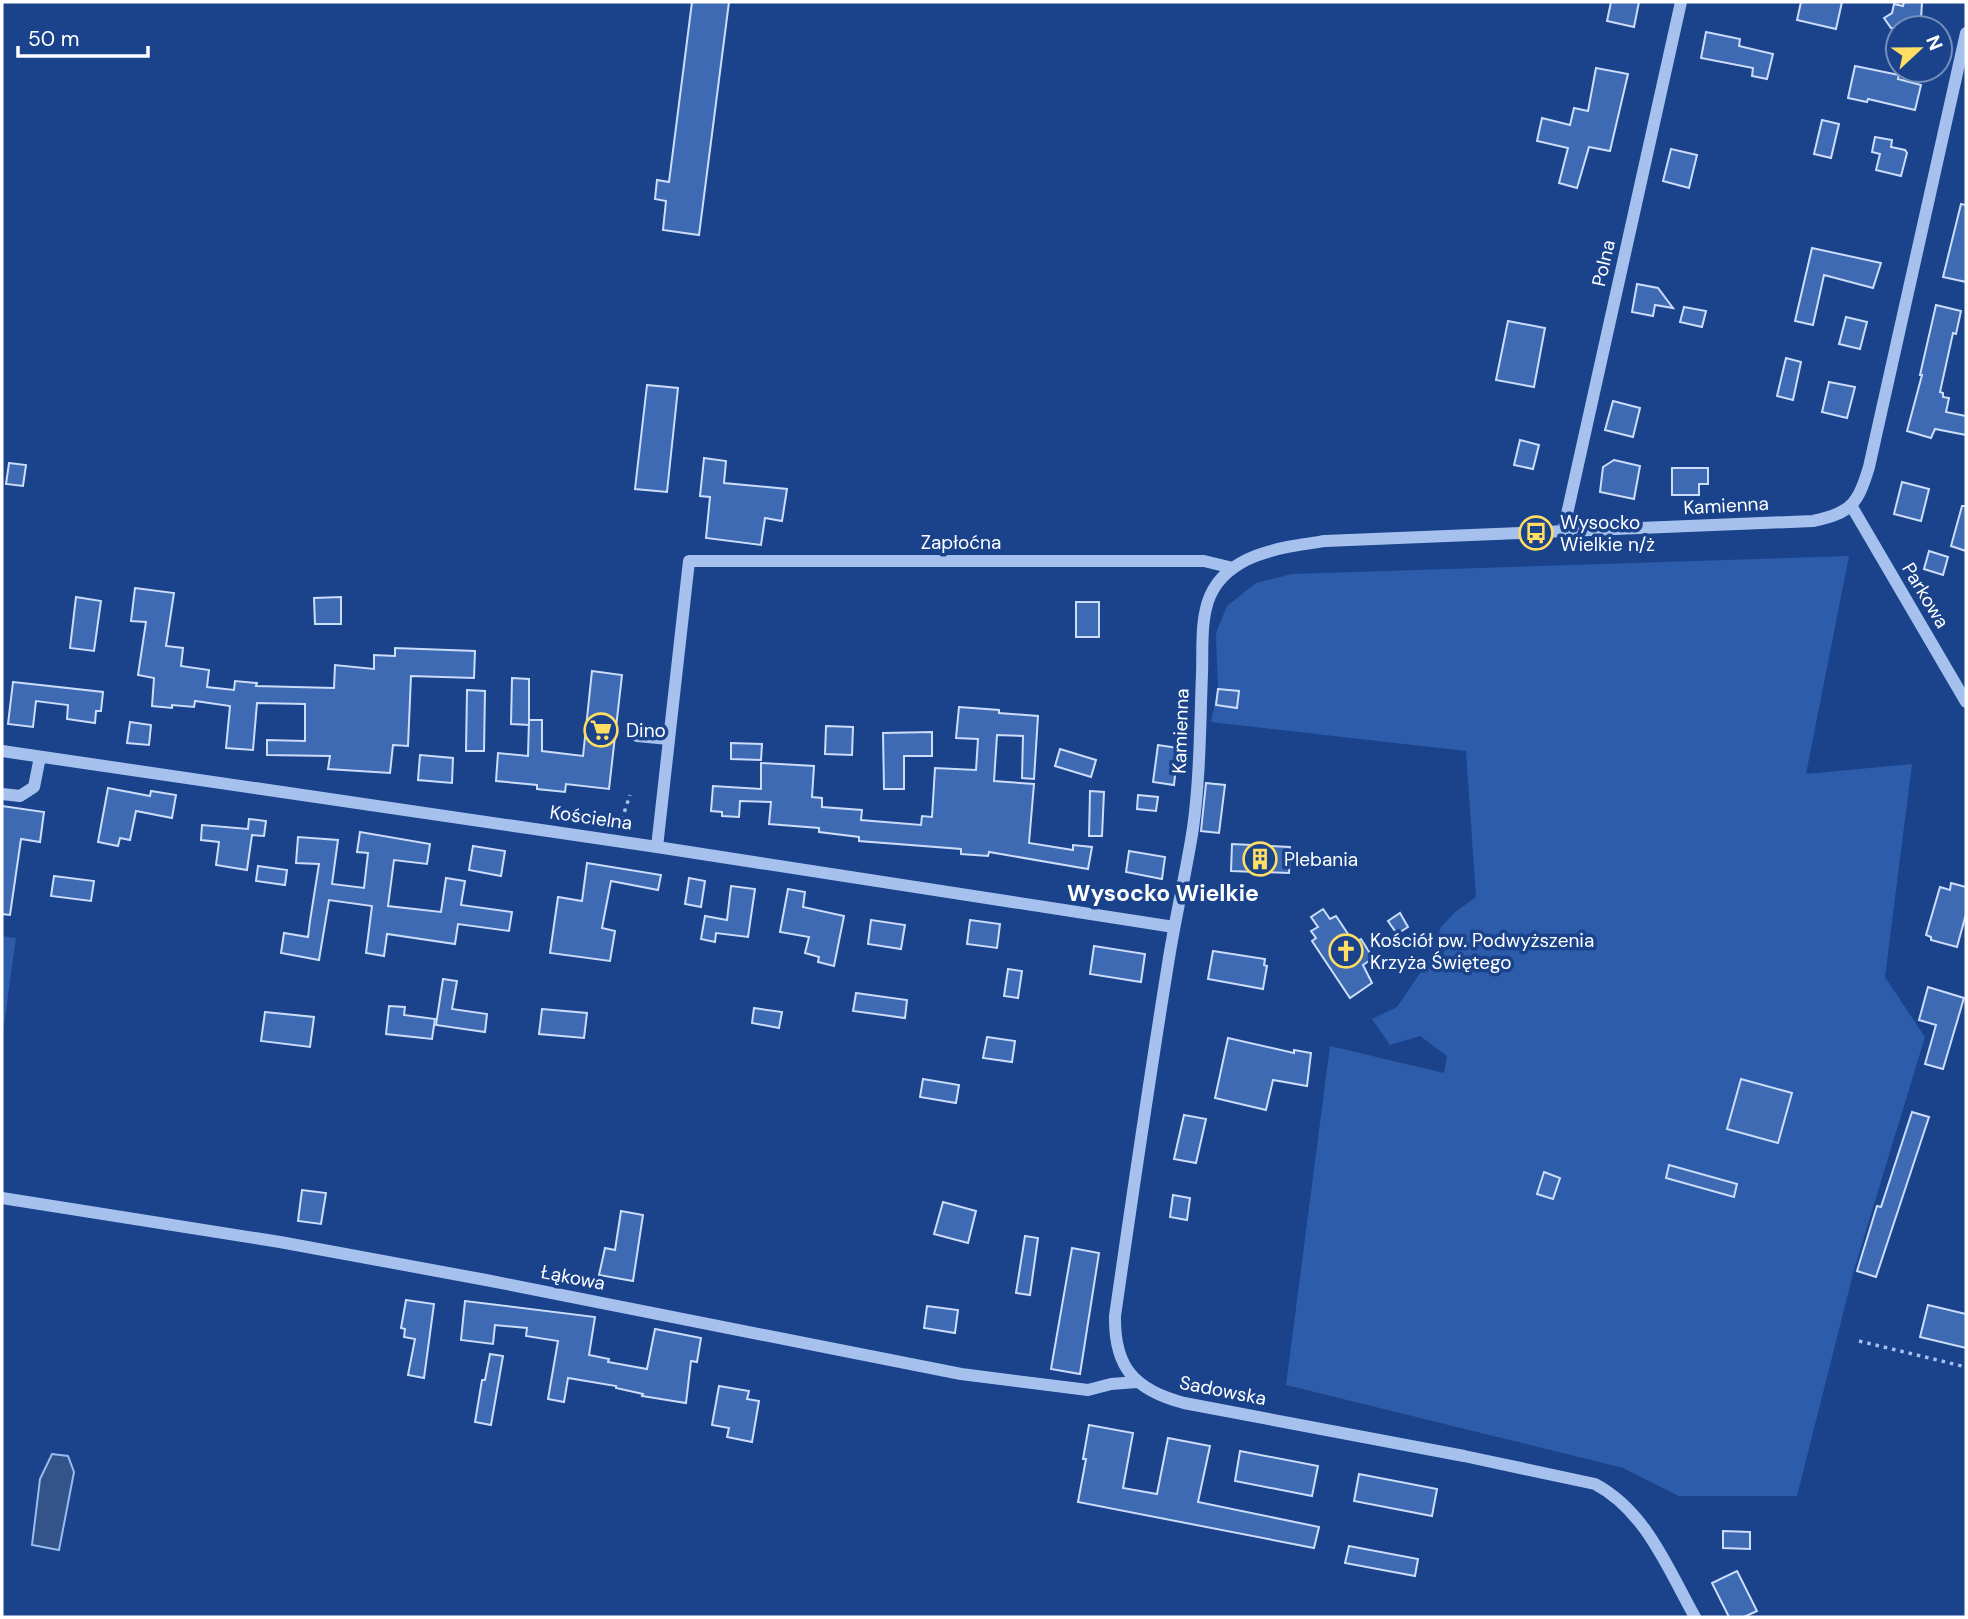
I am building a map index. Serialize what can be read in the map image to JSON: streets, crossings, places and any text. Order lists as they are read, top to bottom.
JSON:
{
  "streets": {
    "street": [
      "Polna",
      "Kamienna",
      "Zapłoćna",
      "Parkowa",
      "Kościelna",
      "Łąkowa",
      "Sadowska"
    ]
  },
  "crossings": [
    ["Polna", "Kamienna"],
    ["Kamienna", "Zapłoćna"],
    ["Kamienna", "Parkowa"],
    ["Kamienna", "Kościelna"],
    ["Łąkowa", "Sadowska"]
  ],
  "districts": ["Wysocko Wielkie"],
  "places": {
    "bus stop": ["Wysocko Wielkie n/ż"],
    "supermarket": ["Dino"],
    "building": ["Plebania"],
    "church": ["Kościół pw. Podwyższenia Krzyża Świętego"]
  },
  "scale_bar": "50 m",
  "north": "right"
}
